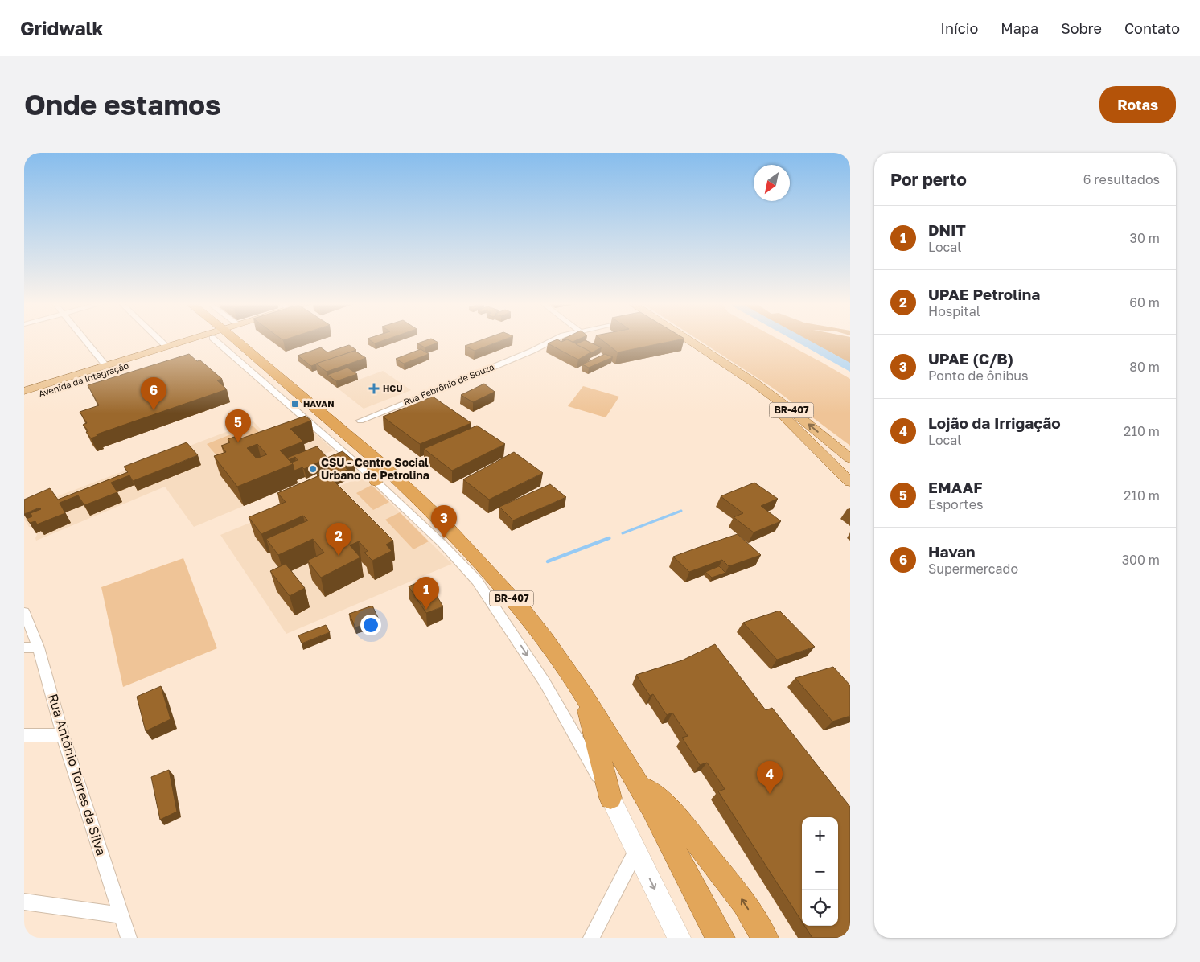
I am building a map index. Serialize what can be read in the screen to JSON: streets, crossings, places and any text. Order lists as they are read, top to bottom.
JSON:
{
  "streets": {
    "highway": ["BR-407"],
    "main road": ["Avenida da Integração"],
    "street": ["Rua Febrônio de Souza", "Rua Antônio Torres da Silva"]
  },
  "places": {
    "health": ["HGU"],
    "transit": ["HAVAN"],
    "other": ["CSU - Centro Social Urbano de Petrolina"]
  },
  "north": "bottom left",
  "page": {
    "header": "Gridwalk",
    "nav": [
      "Início",
      "Mapa",
      "Sobre",
      "Contato"
    ],
    "buttons": "Rotas",
    "title": "Onde estamos",
    "heading": ["Por perto", "6 resultados"],
    "list": [
      {
        "mark": "1",
        "name": "DNIT",
        "note": "Local",
        "value": "30 m"
      },
      {
        "mark": "2",
        "name": "UPAE Petrolina",
        "note": "Hospital",
        "value": "60 m"
      },
      {
        "mark": "3",
        "name": "UPAE (C/B)",
        "note": "Ponto de ônibus",
        "value": "80 m"
      },
      {
        "mark": "4",
        "name": "Lojão da Irrigação",
        "note": "Local",
        "value": "210 m"
      },
      {
        "mark": "5",
        "name": "EMAAF",
        "note": "Esportes",
        "value": "210 m"
      },
      {
        "mark": "6",
        "name": "Havan",
        "note": "Supermercado",
        "value": "300 m"
      }
    ],
    "pins": [
      "6",
      "5",
      "3",
      "2",
      "1",
      "4"
    ],
    "map_buttons": ["+", "−"]
  }
}
